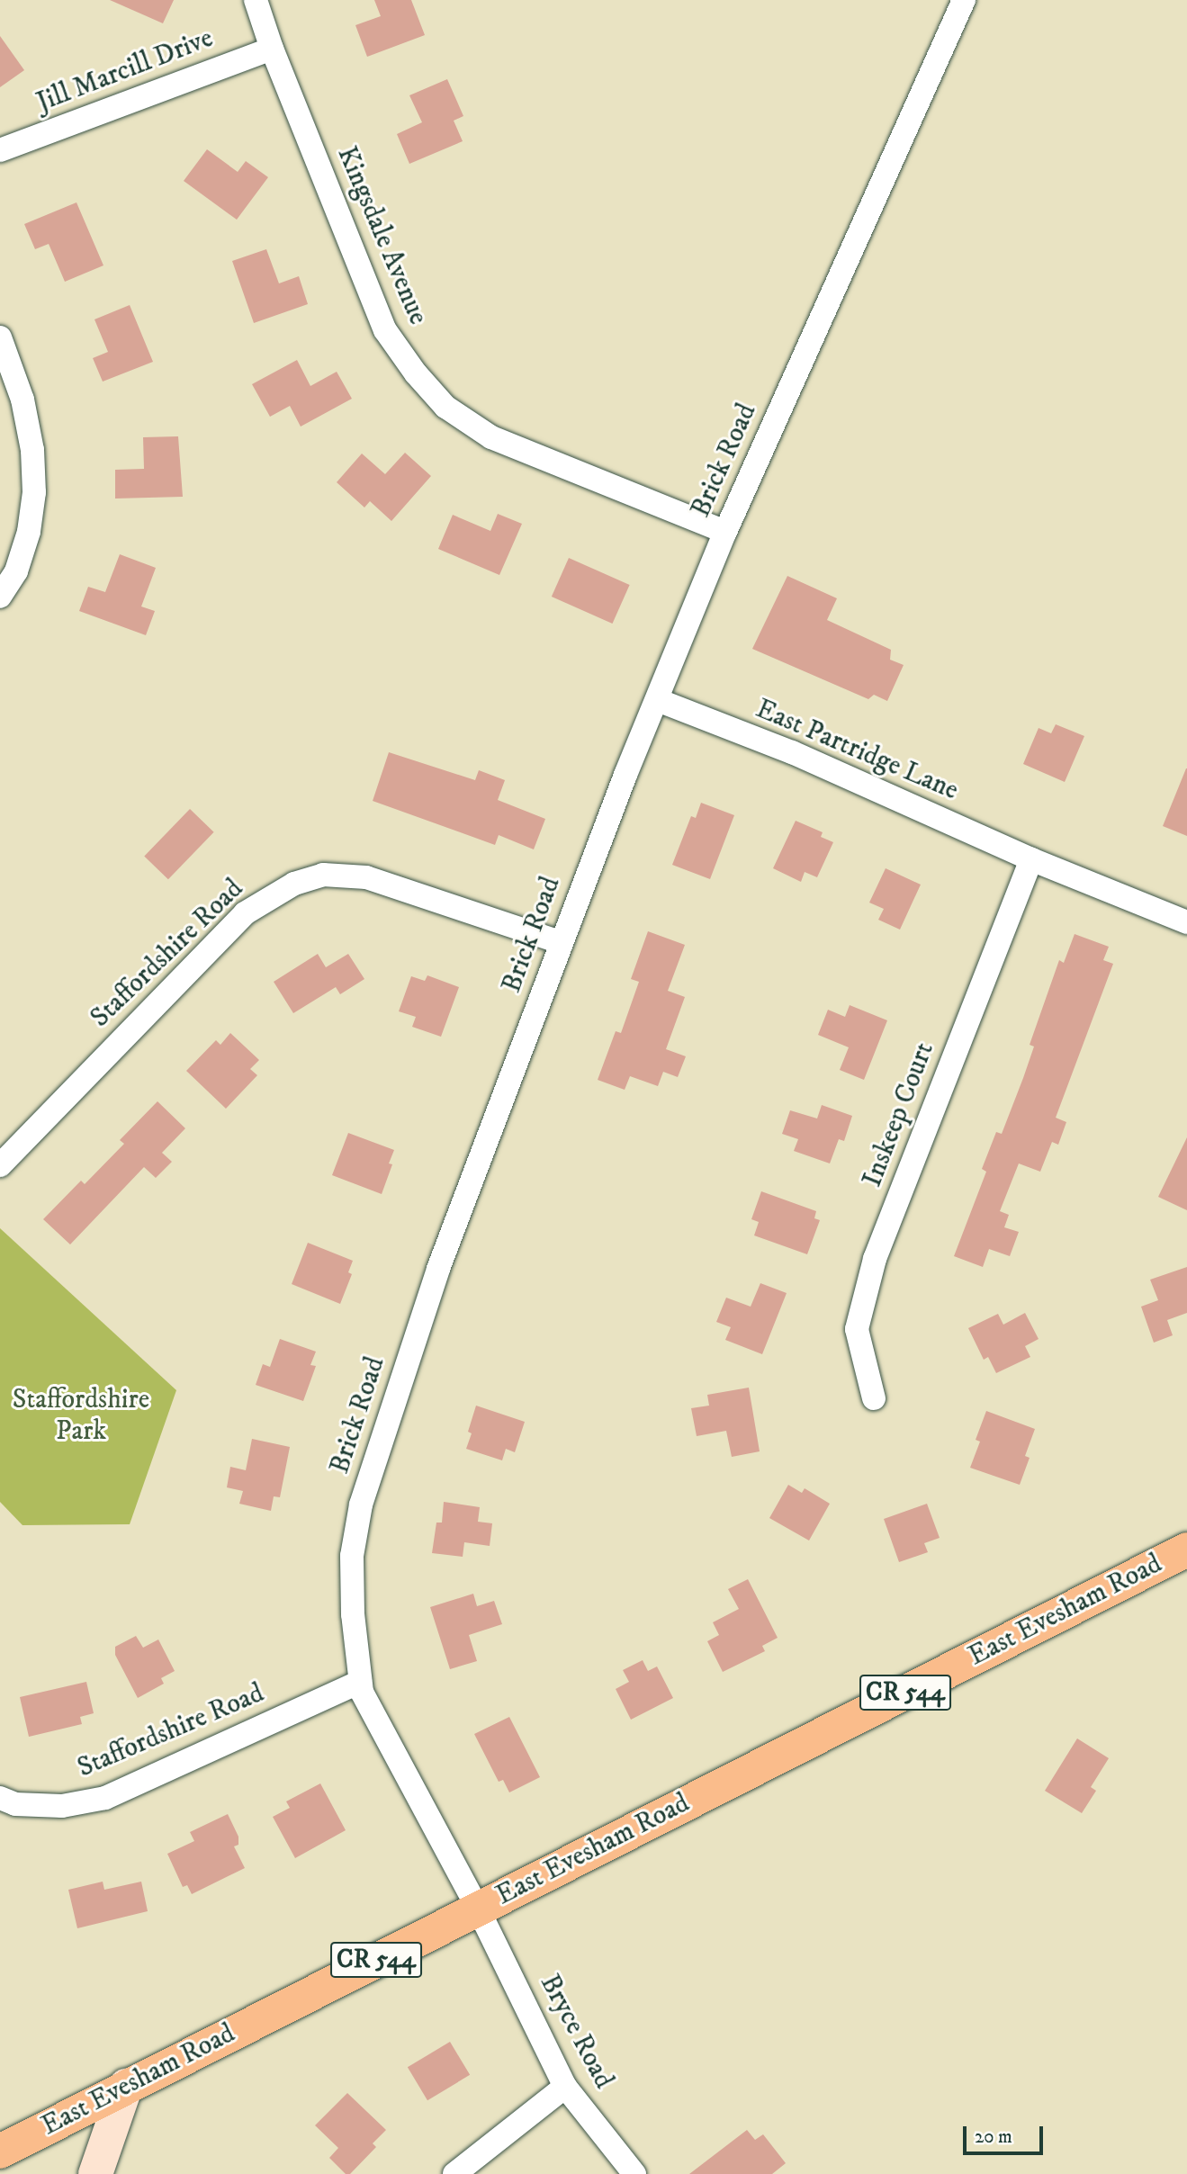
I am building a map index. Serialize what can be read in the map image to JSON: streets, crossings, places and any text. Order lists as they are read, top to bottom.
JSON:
{
  "streets": {
    "main road": ["East Evesham Road", "CR 544"],
    "street": [
      "Jill Marcill Drive",
      "Kingsdale Avenue",
      "Brick Road",
      "East Partridge Lane",
      "Staffordshire Road",
      "Inskeep Court",
      "Bryce Road"
    ]
  },
  "crossings": [
    ["Jill Marcill Drive", "Kingsdale Avenue"],
    ["Kingsdale Avenue", "Brick Road"],
    ["Brick Road", "East Partridge Lane"],
    ["Brick Road", "Staffordshire Road"],
    ["Brick Road", "East Evesham Road"],
    ["Brick Road", "Bryce Road"],
    ["East Partridge Lane", "Inskeep Court"],
    ["East Evesham Road", "Bryce Road"]
  ],
  "parks": ["Staffordshire Park"],
  "scale_bar": "20 m"
}
